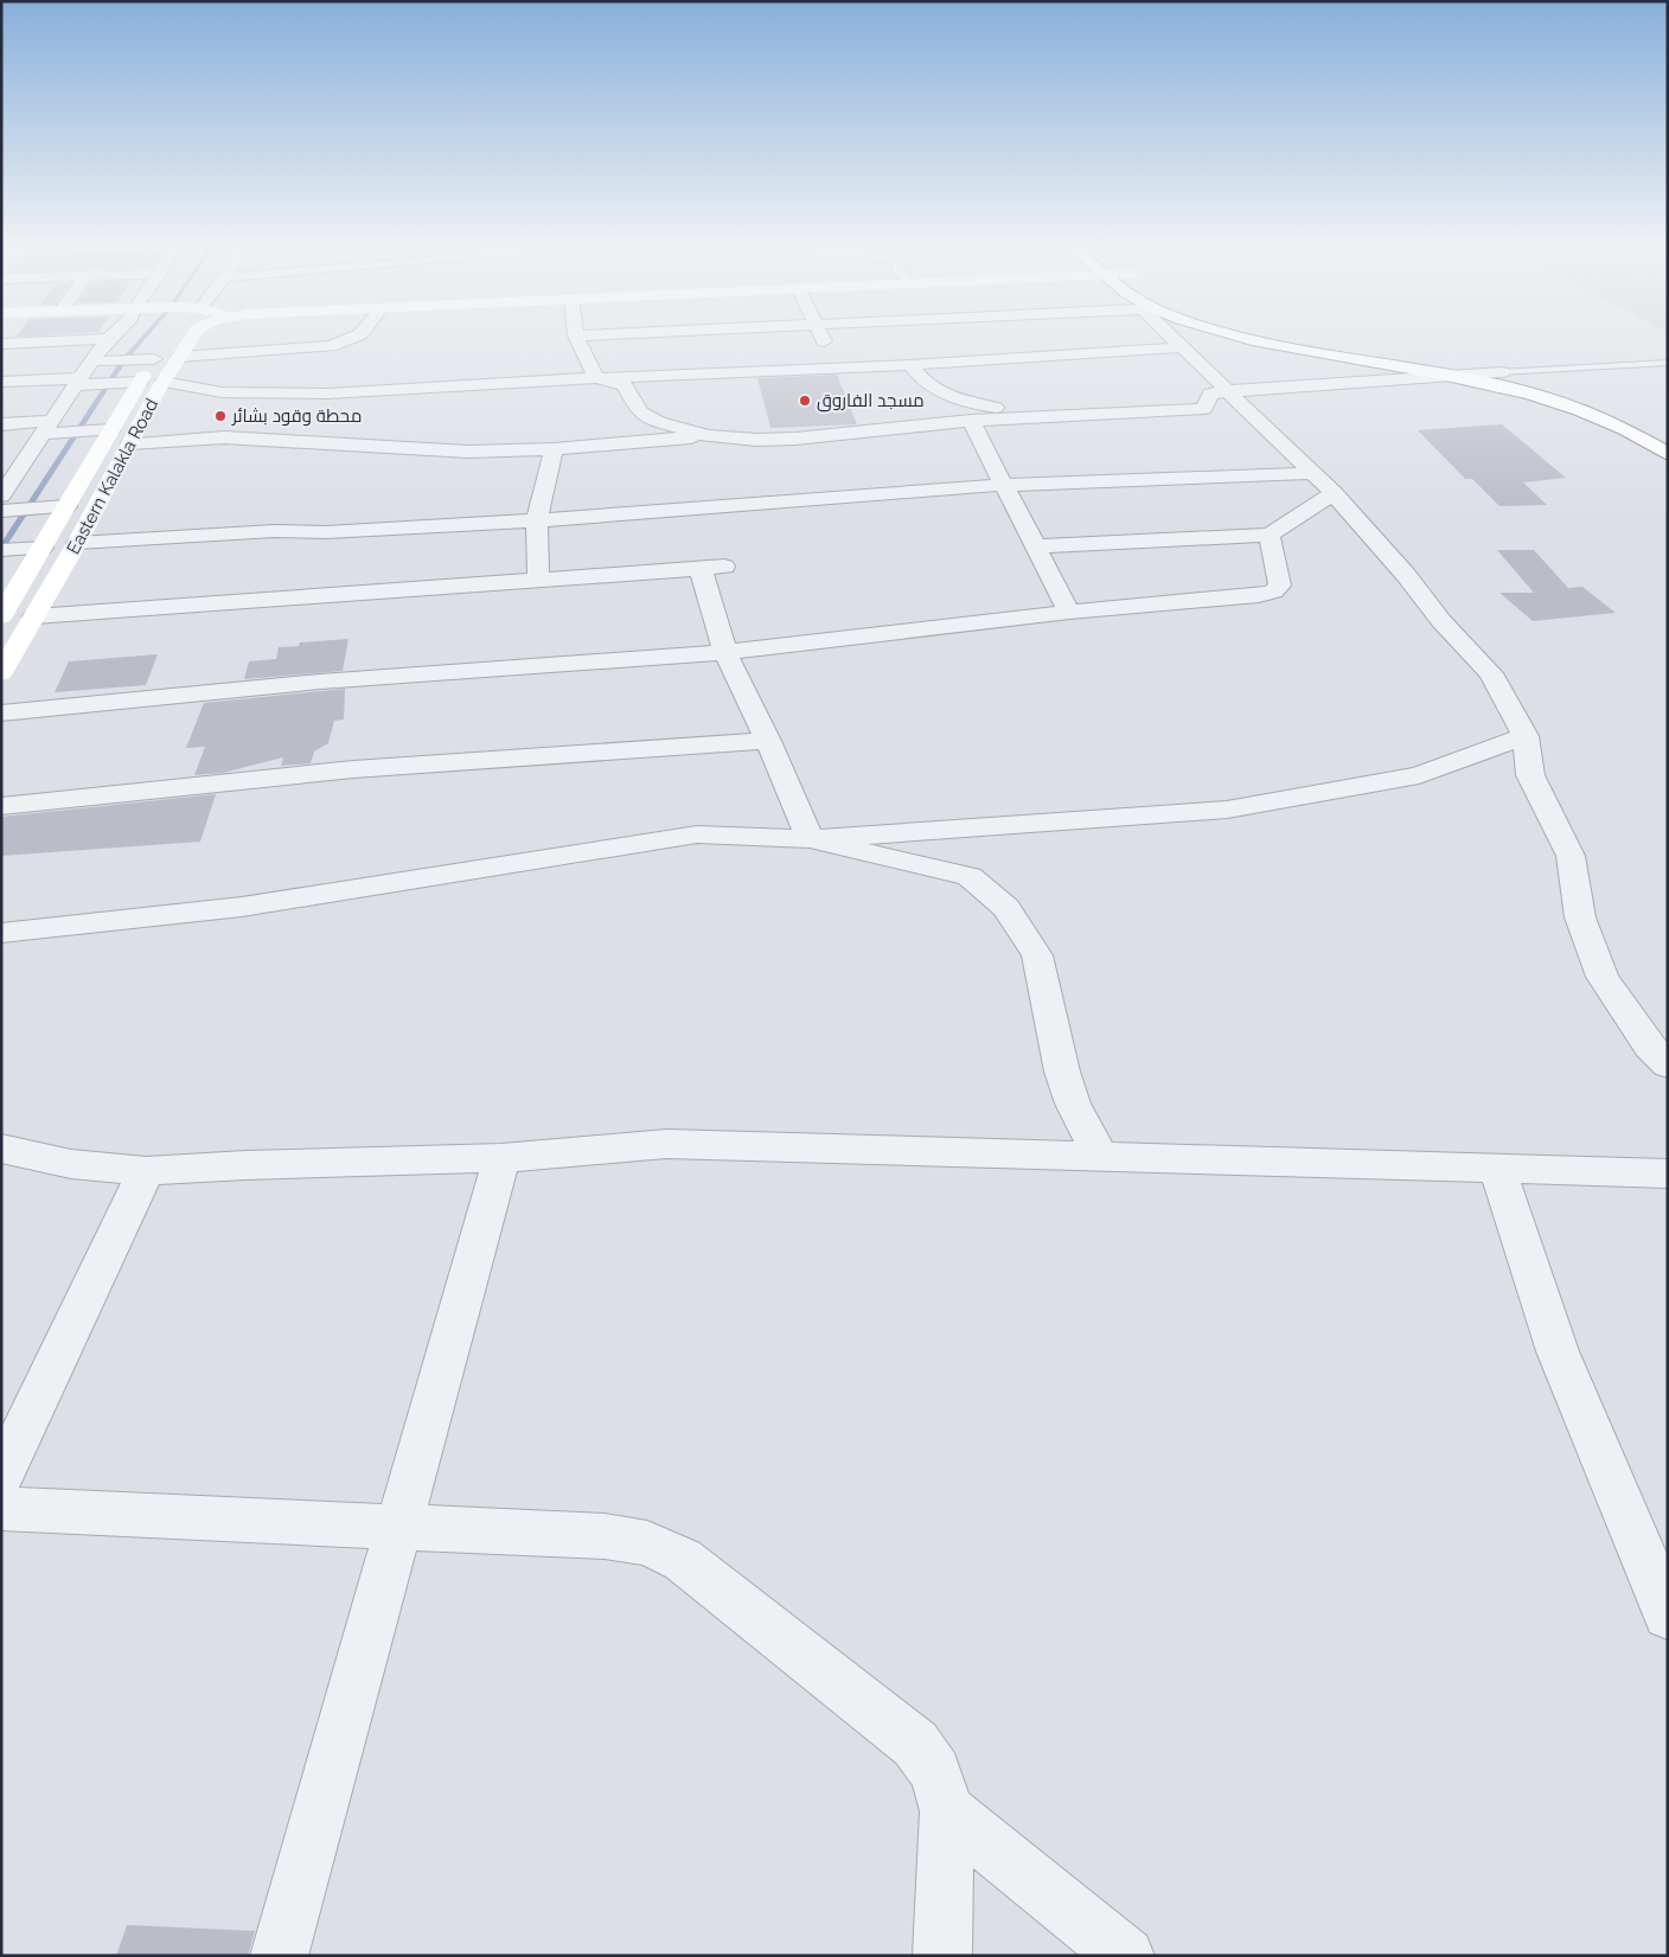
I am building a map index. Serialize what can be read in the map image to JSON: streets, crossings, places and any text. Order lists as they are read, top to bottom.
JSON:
{
  "streets": {
    "main road": ["Eastern Kalakla Road"]
  },
  "places": ["مسجد الفاروق", "محطة وقود بشائر"]
}
